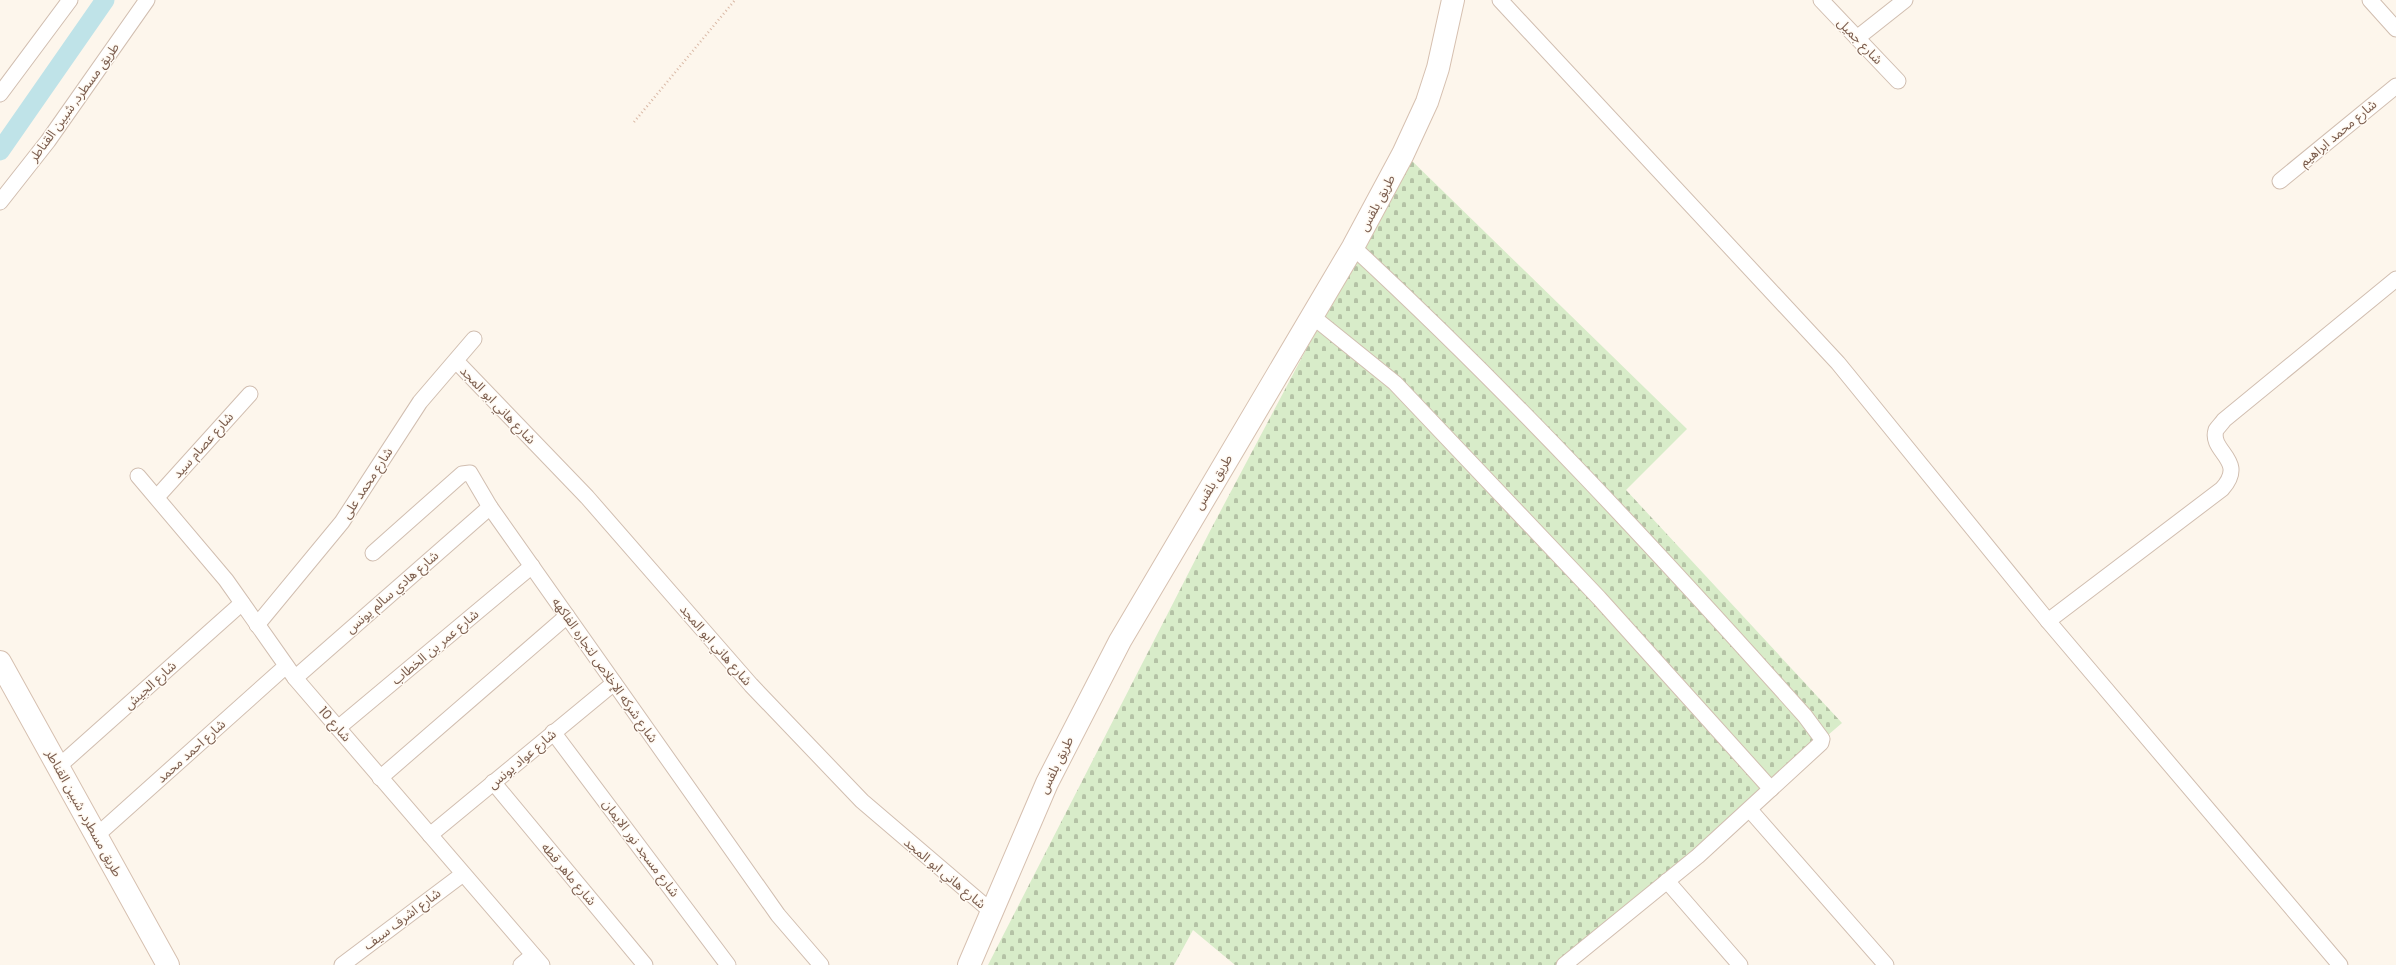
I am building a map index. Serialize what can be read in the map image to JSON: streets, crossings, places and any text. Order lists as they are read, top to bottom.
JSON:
{
  "streets": {
    "main road": ["طريق مسطرد, شبين القناطر", "طريق بلقس"],
    "street": [
      "شارع جميل",
      "شارع محمد ابراهيم",
      "شارع هاني ابو المجد",
      "شارع عصام سيد",
      "شارع محمد على",
      "شارع هادي سالم يونس",
      "شارع عمر بن الخطاب",
      "شارع شركه الإخلاص لتجاره الفاكهه",
      "شارع الجيش",
      "شارع 10",
      "شارع احمد محمد",
      "شارع عواد يونس",
      "شارع مسجد نور الايمان",
      "شارع ماهر قطه",
      "شارع اشرف سيف"
    ]
  },
  "crossings": [
    ["طريق مسطرد, شبين القناطر", "شارع الجيش"],
    ["طريق مسطرد, شبين القناطر", "شارع احمد محمد"],
    ["طريق بلقس", "شارع هاني ابو المجد"],
    ["شارع هاني ابو المجد", "شارع محمد على"],
    ["شارع عصام سيد", "شارع 10"],
    ["شارع محمد على", "شارع 10"],
    ["شارع هادي سالم يونس", "شارع شركه الإخلاص لتجاره الفاكهه"],
    ["شارع هادي سالم يونس", "شارع 10"],
    ["شارع عمر بن الخطاب", "شارع شركه الإخلاص لتجاره الفاكهه"],
    ["شارع عمر بن الخطاب", "شارع 10"],
    ["شارع شركه الإخلاص لتجاره الفاكهه", "شارع عواد يونس"],
    ["شارع الجيش", "شارع 10"],
    ["شارع 10", "شارع احمد محمد"],
    ["شارع 10", "شارع عواد يونس"],
    ["شارع 10", "شارع اشرف سيف"],
    ["شارع عواد يونس", "شارع مسجد نور الايمان"],
    ["شارع عواد يونس", "شارع ماهر قطه"]
  ]
}
